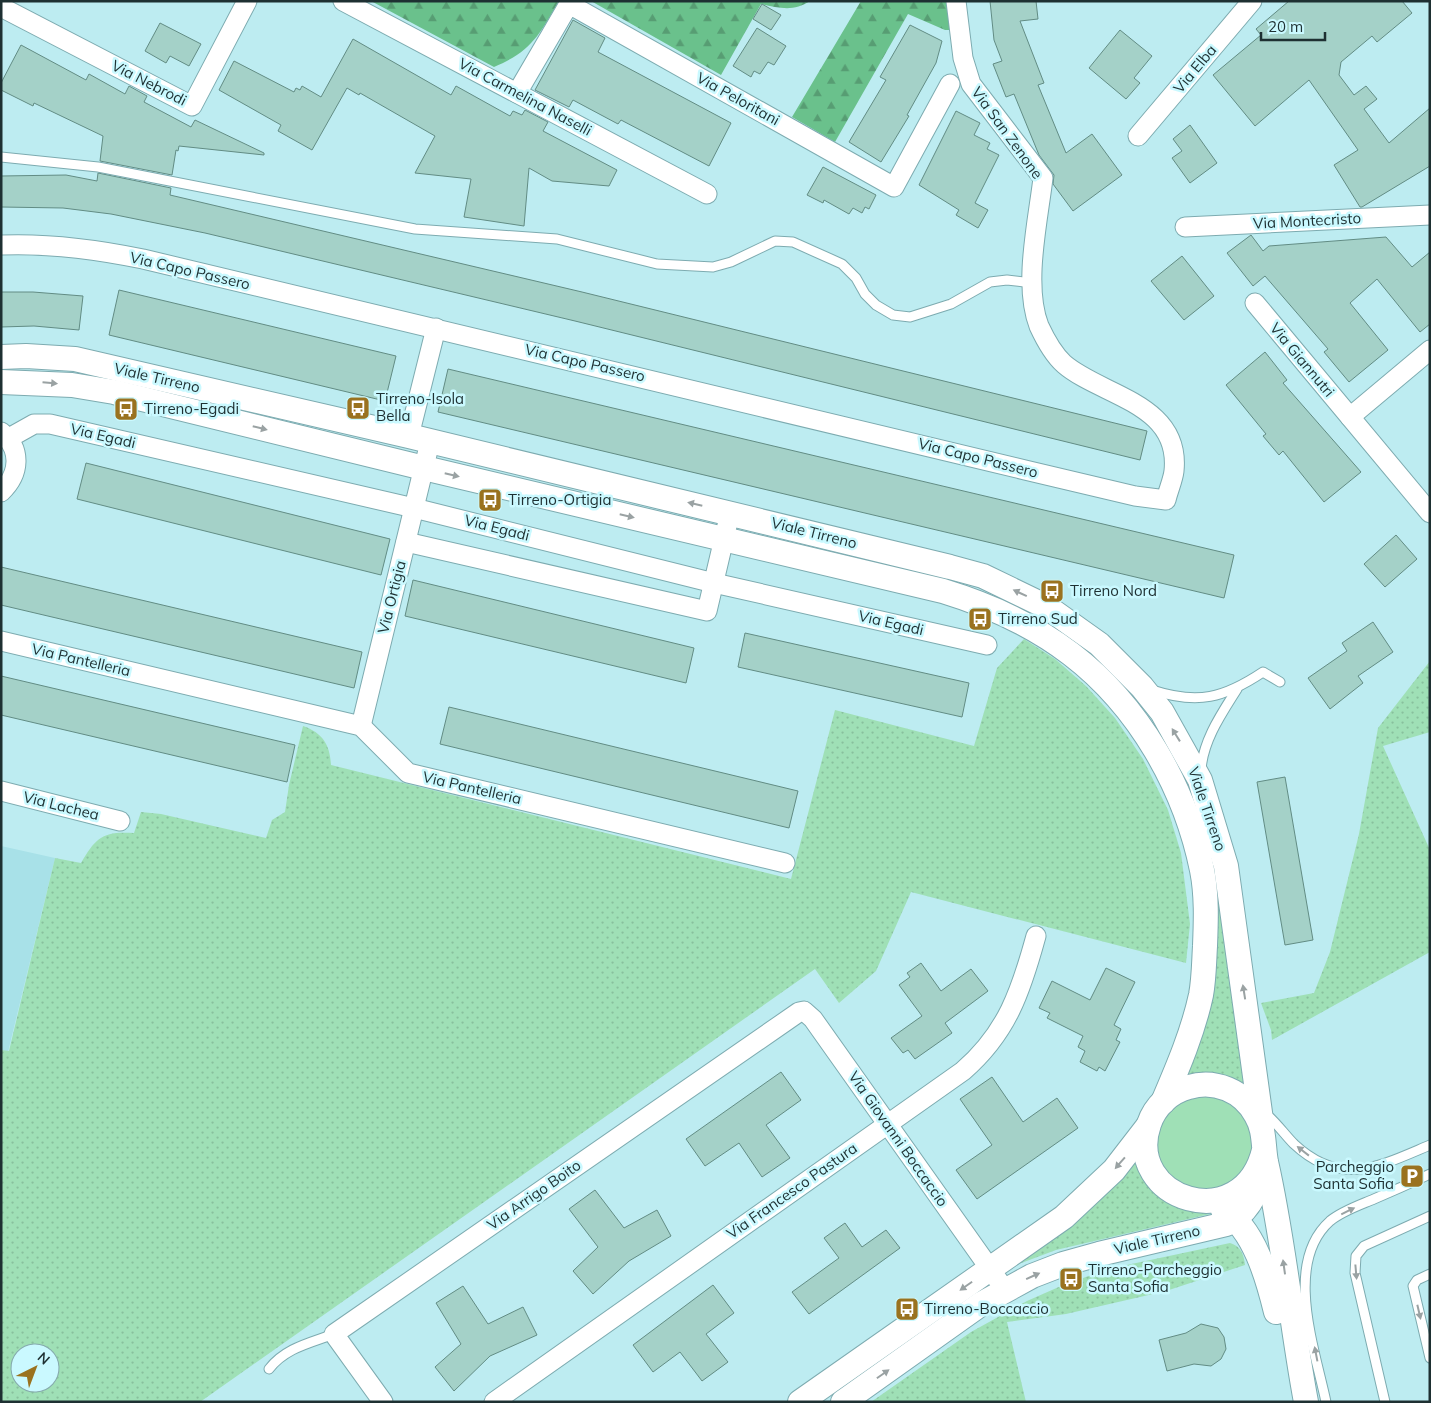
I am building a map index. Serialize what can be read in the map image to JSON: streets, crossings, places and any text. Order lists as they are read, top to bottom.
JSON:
{
  "streets": {
    "street": [
      "Via Elba",
      "Via Nebrodi",
      "Via Carmelina Naselli",
      "Via Peloritani",
      "Via San Zenone",
      "Via Montecristo",
      "Via Capo Passero",
      "Via Giannutri",
      "Viale Tirreno",
      "Via Egadi",
      "Via Ortigia",
      "Via Pantelleria",
      "Via Lachea",
      "Via Giovanni Boccaccio",
      "Via Francesco Pastura",
      "Via Arrigo Boito"
    ]
  },
  "crossings": [
    ["Via Carmelina Naselli", "Via Peloritani"],
    ["Via San Zenone", "Via Capo Passero"],
    ["Via Capo Passero", "Via Ortigia"],
    ["Viale Tirreno", "Via Ortigia"],
    ["Viale Tirreno", "Via Giovanni Boccaccio"],
    ["Via Egadi", "Via Ortigia"],
    ["Via Ortigia", "Via Pantelleria"],
    ["Via Giovanni Boccaccio", "Via Francesco Pastura"],
    ["Via Giovanni Boccaccio", "Via Arrigo Boito"]
  ],
  "places": {
    "bus stop": [
      "Tirreno-Isola Bella",
      "Tirreno-Egadi",
      "Tirreno-Ortigia",
      "Tirreno Nord",
      "Tirreno Sud",
      "Tirreno-Parcheggio Santa Sofia",
      "Tirreno-Boccaccio"
    ],
    "parking": ["Parcheggio Santa Sofia"]
  },
  "scale_bar": "20 m",
  "north": "top right"
}
